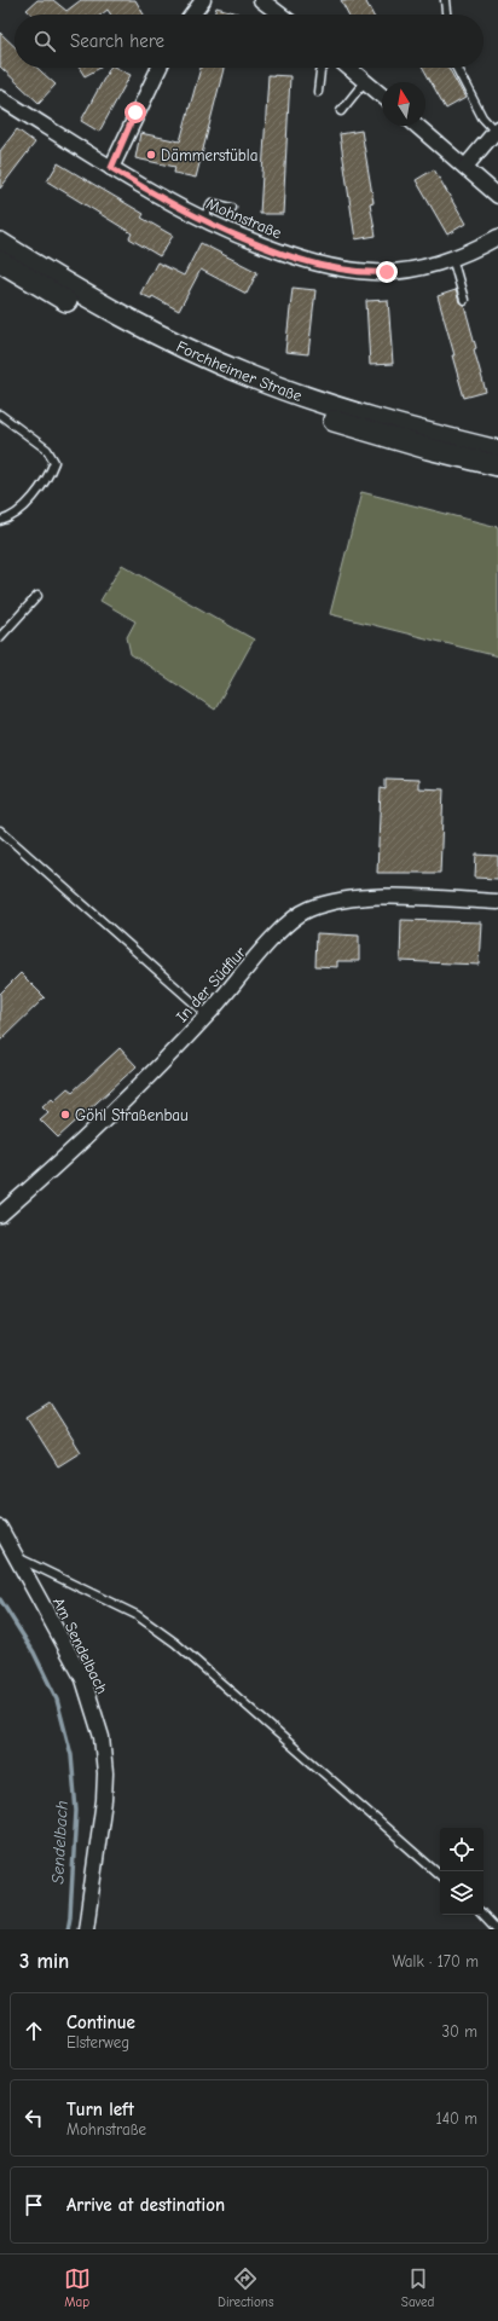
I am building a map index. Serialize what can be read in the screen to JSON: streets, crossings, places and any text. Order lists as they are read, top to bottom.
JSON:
{
  "streets": {
    "street": [
      "Mohnstraße",
      "Forchheimer Straße",
      "In der Südflur",
      "Am Sendelbach"
    ]
  },
  "water": ["Sendelbach"],
  "places": ["Dämmerstübla", "Göhl Straßenbau"],
  "north": "top",
  "page": {
    "search": "Search here",
    "heading": ["3 min", "Walk · 170 m"],
    "list": [
      ["Continue", "Elsterweg", "30 m"],
      ["Turn left", "Mohnstraße", "140 m"],
      "Arrive at destination"
    ],
    "nav": ["Map", "Directions", "Saved"]
  }
}
